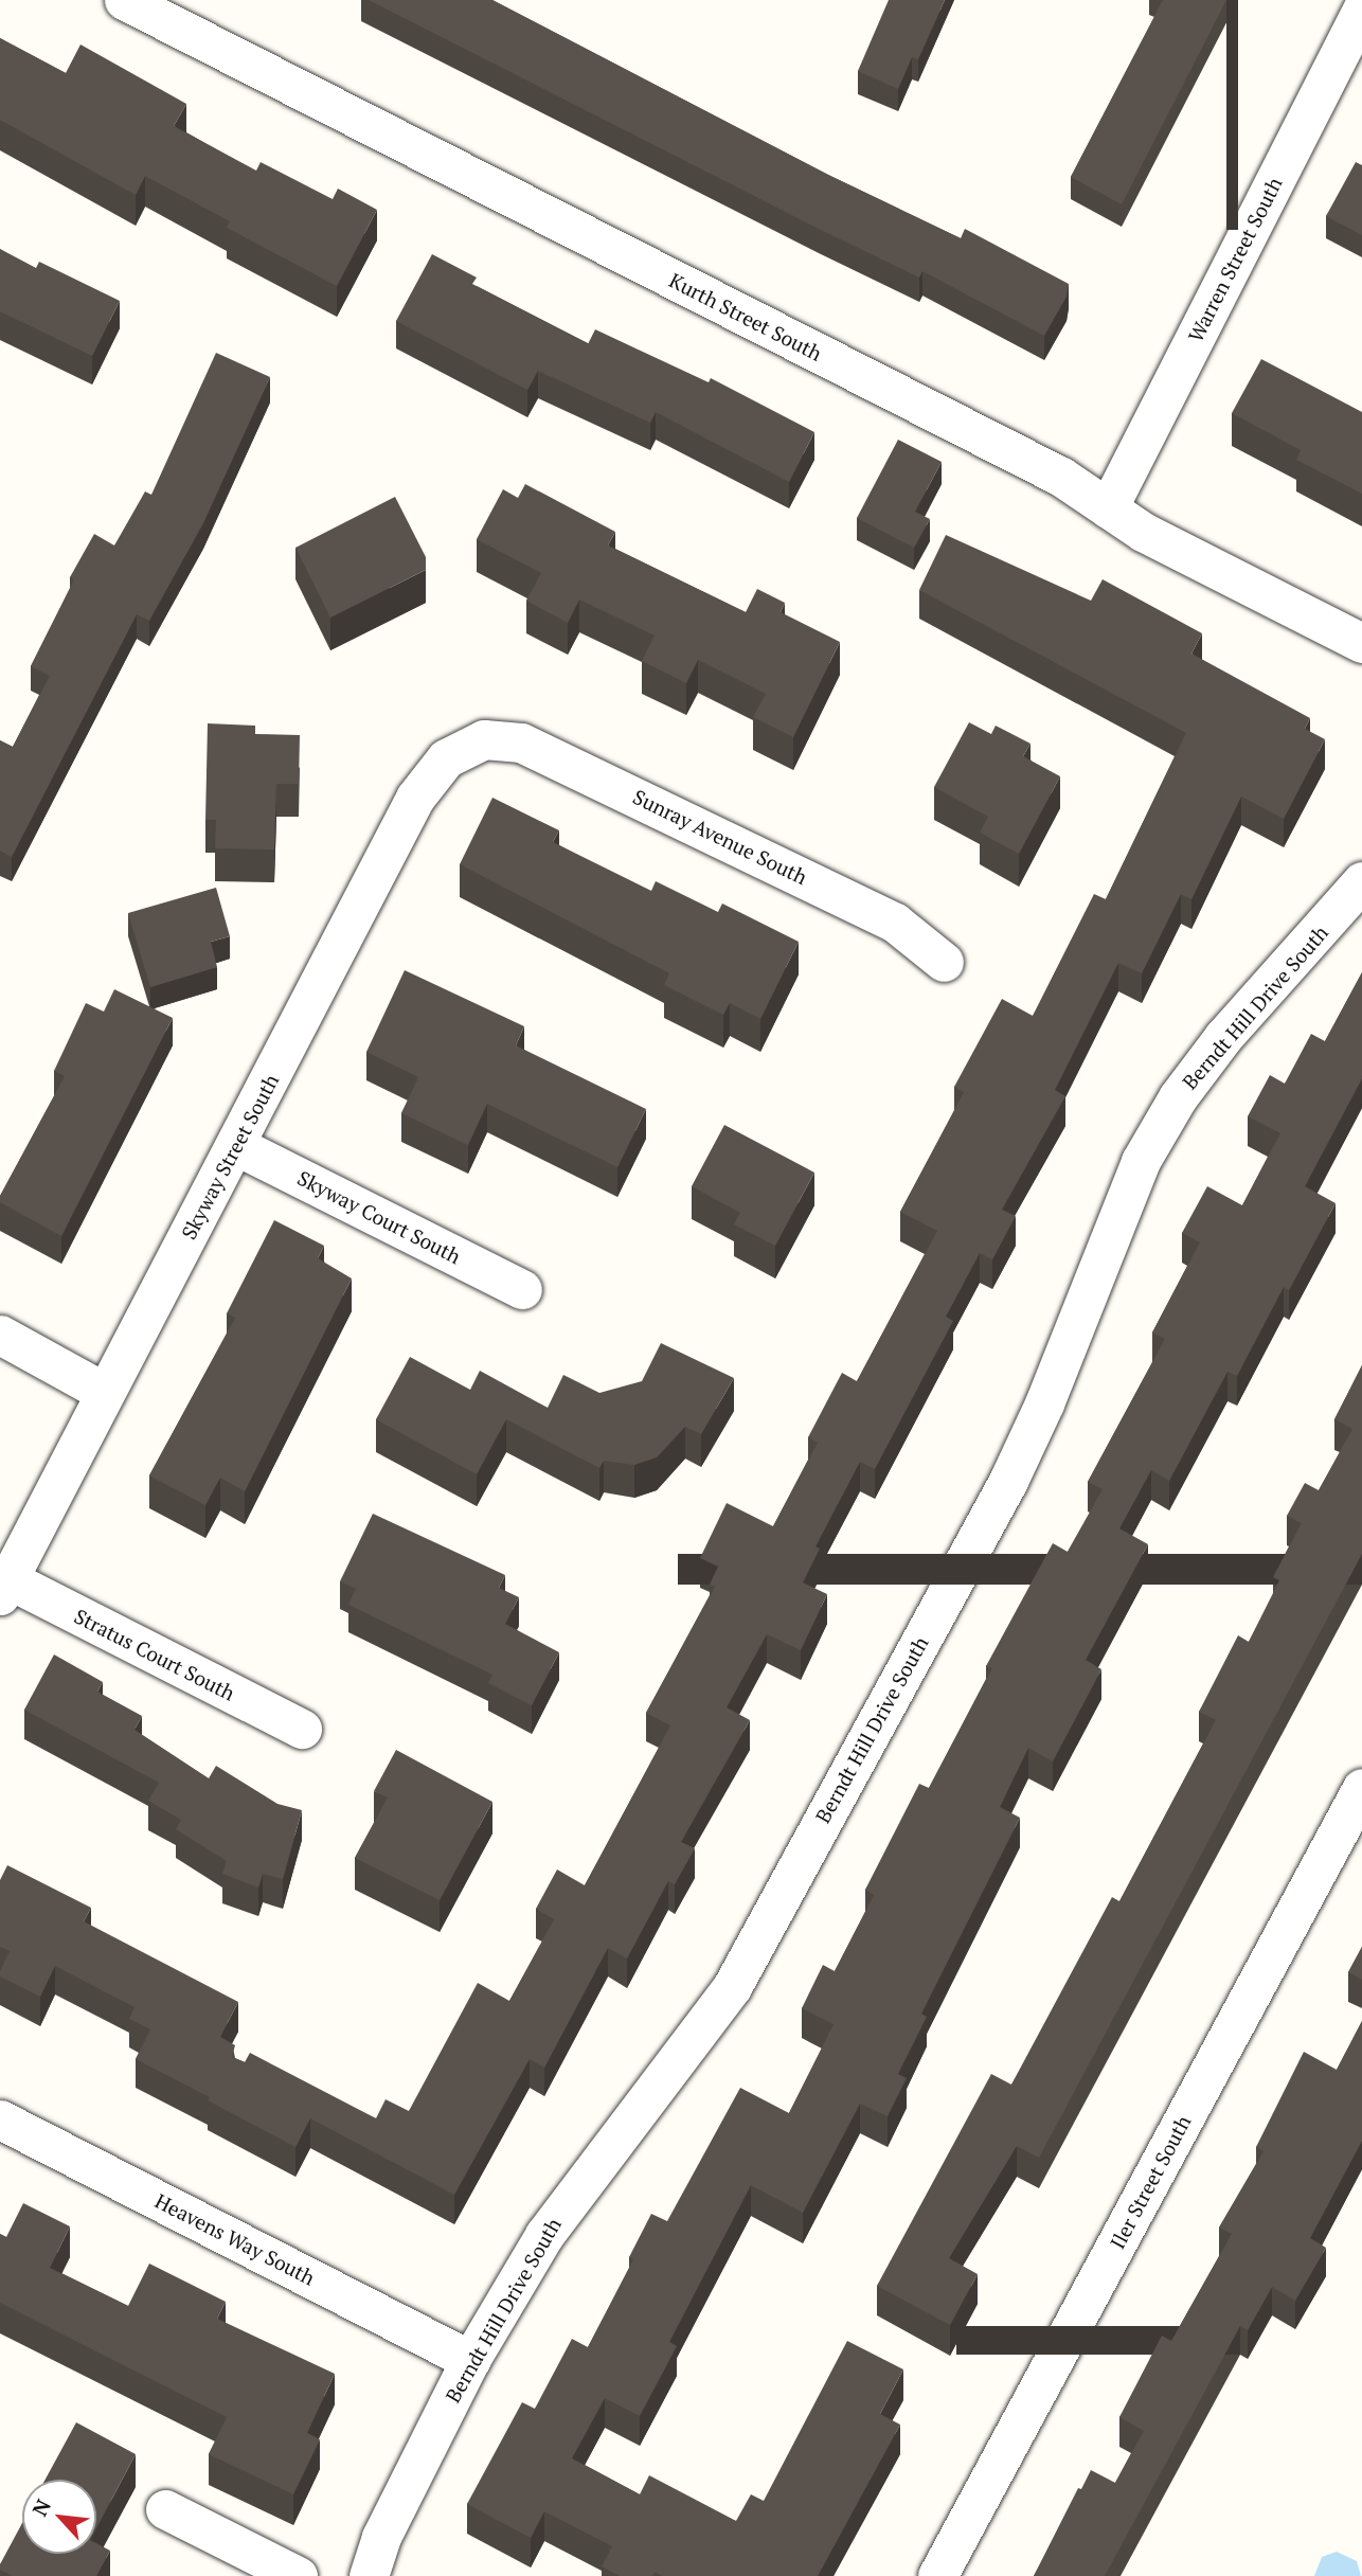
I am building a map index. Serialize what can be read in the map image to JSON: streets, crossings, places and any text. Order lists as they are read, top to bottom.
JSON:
{
  "streets": {
    "street": [
      "Warren Street South",
      "Kurth Street South",
      "Sunray Avenue South",
      "Berndt Hill Drive South",
      "Skyway Street South",
      "Skyway Court South",
      "Stratus Court South",
      "Iler Street South",
      "Heavens Way South"
    ]
  },
  "crossings": [
    ["Warren Street South", "Kurth Street South"],
    ["Sunray Avenue South", "Skyway Street South"],
    ["Berndt Hill Drive South", "Heavens Way South"],
    ["Skyway Street South", "Skyway Court South"],
    ["Skyway Street South", "Stratus Court South"]
  ],
  "north": "top left"
}
